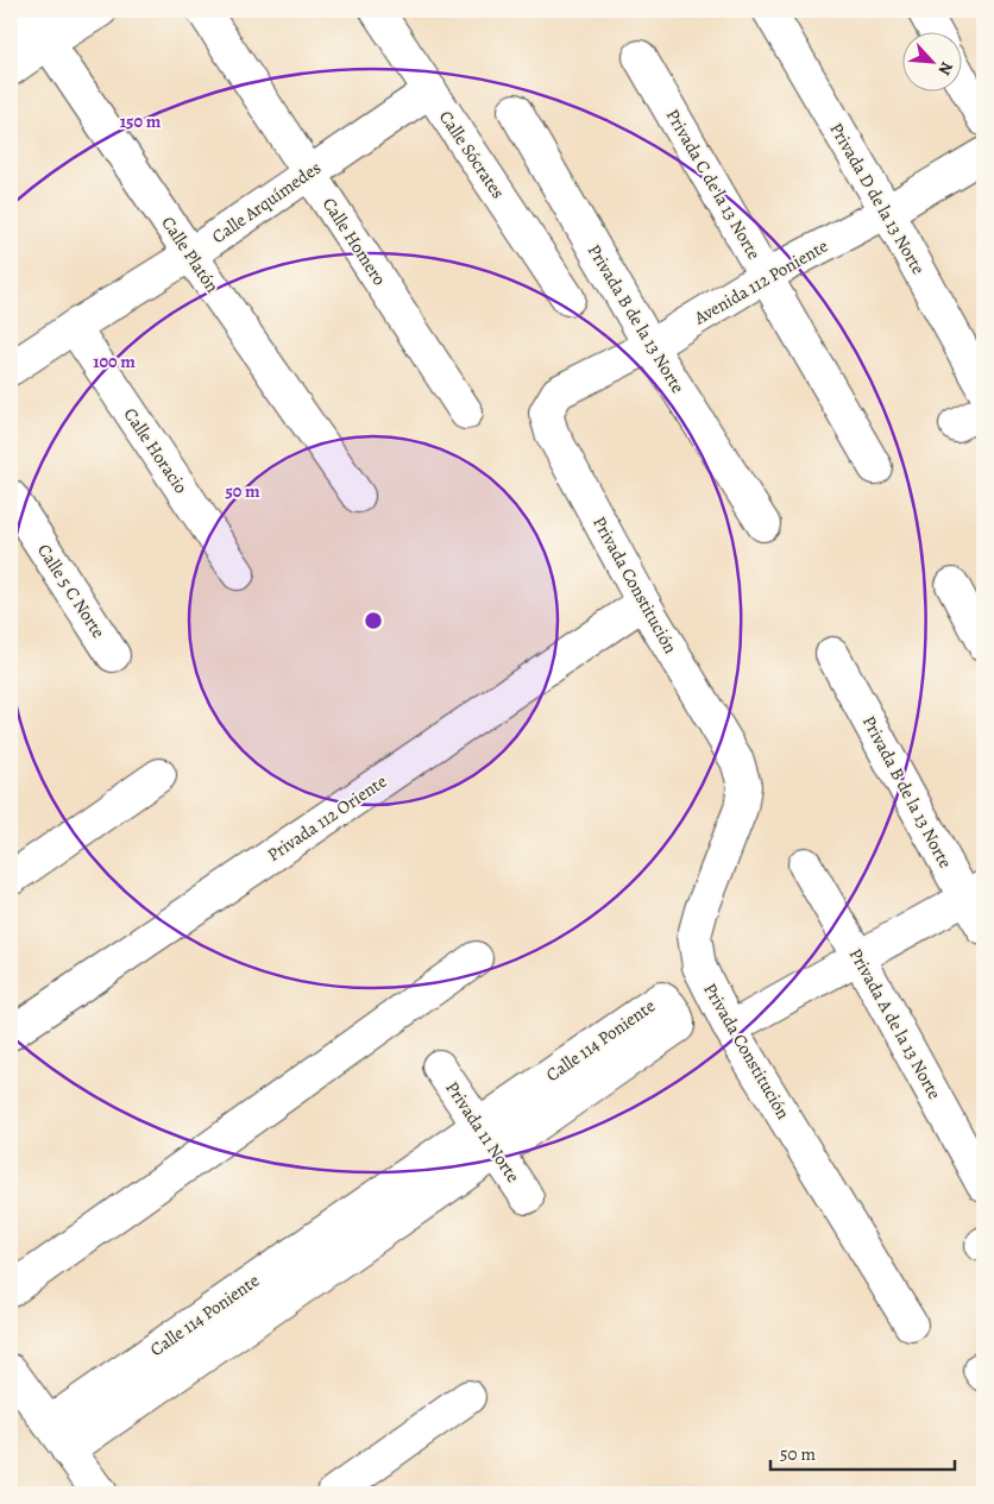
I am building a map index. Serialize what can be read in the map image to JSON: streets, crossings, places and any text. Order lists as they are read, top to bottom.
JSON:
{
  "streets": {
    "street": [
      "Calle Sócrates",
      "Privada C de la 13 Norte",
      "Privada D de la 13 Norte",
      "Calle Arquímedes",
      "Calle Homero",
      "Calle Platón",
      "Avenida 112 Poniente",
      "Privada B de la 13 Norte",
      "Calle Horacio",
      "Privada Constitución",
      "Calle 5 C Norte",
      "Privada 112 Oriente",
      "Privada A de la 13 Norte",
      "Calle 114 Poniente",
      "Privada 11 Norte"
    ]
  },
  "crossings": [
    ["Calle Sócrates", "Calle Arquímedes"],
    ["Privada C de la 13 Norte", "Avenida 112 Poniente"],
    ["Privada D de la 13 Norte", "Avenida 112 Poniente"],
    ["Calle Arquímedes", "Calle Homero"],
    ["Calle Arquímedes", "Calle Platón"],
    ["Calle Arquímedes", "Calle Horacio"],
    ["Avenida 112 Poniente", "Privada B de la 13 Norte"],
    ["Avenida 112 Poniente", "Privada Constitución"],
    ["Privada Constitución", "Privada 112 Oriente"],
    ["Calle 114 Poniente", "Privada 11 Norte"]
  ],
  "scale_bar": "50 m",
  "north": "bottom right",
  "rings": ["150 m", "100 m", "50 m"]
}
